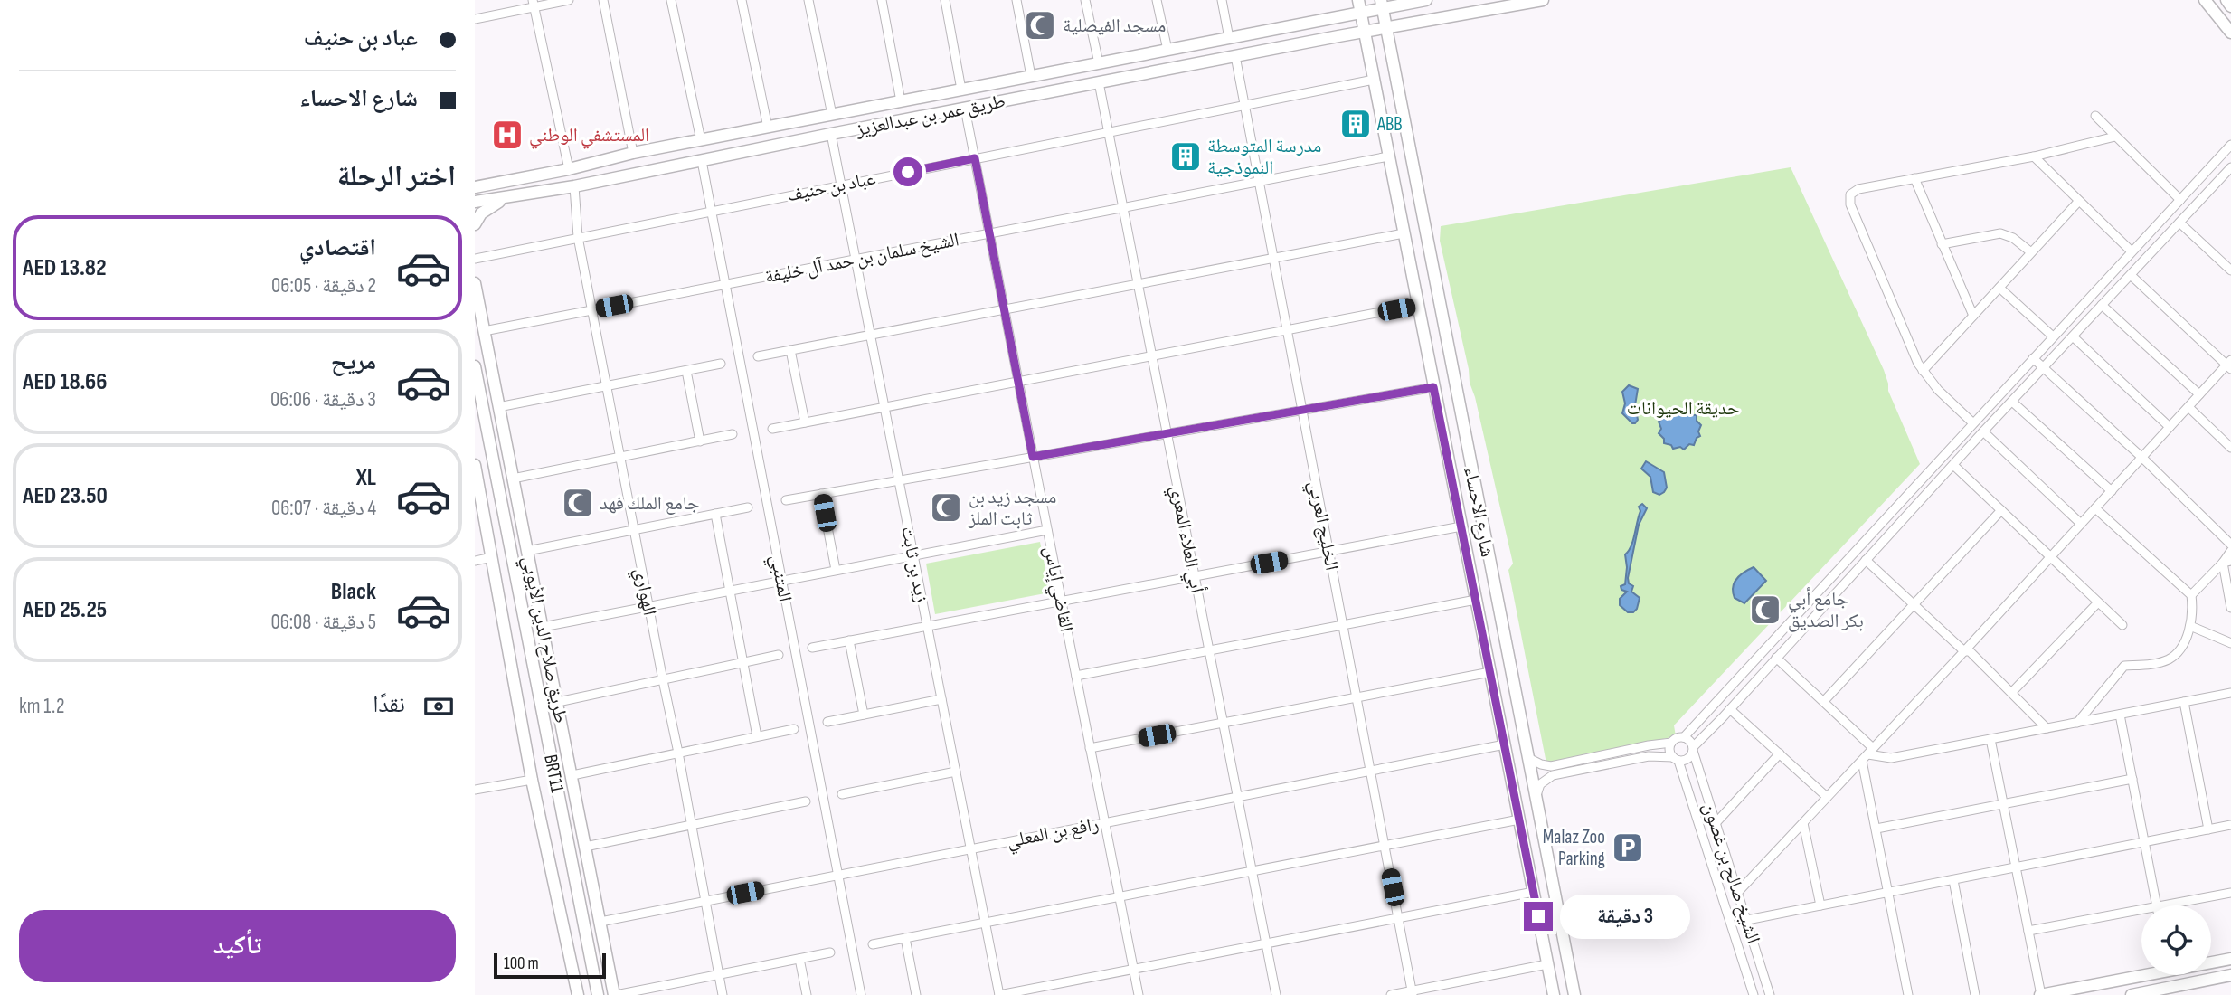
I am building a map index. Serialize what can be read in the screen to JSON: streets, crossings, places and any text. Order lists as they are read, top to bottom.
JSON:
{
  "streets": {
    "main road": [
      "طريق عمر بن عبدالعزيز",
      "شارع الاحساء",
      "طريق صلاح الدين الأيوبي",
      "BRT11"
    ],
    "street": [
      "عباد بن حنيف",
      "الشيخ سلمان بن حمد آل خليفة",
      "الخليج العربي",
      "أبي العلاء المعري",
      "زيد بن ثابت",
      "المتنبي",
      "القاضي إياس",
      "الهواري",
      "رافع بن المعلي",
      "الشيخ صالح بن غصون"
    ]
  },
  "crossings": [
    ["طريق عمر بن عبدالعزيز", "شارع الاحساء"],
    ["طريق عمر بن عبدالعزيز", "الخليج العربي"],
    ["طريق عمر بن عبدالعزيز", "أبي العلاء المعري"],
    ["طريق عمر بن عبدالعزيز", "زيد بن ثابت"],
    ["طريق عمر بن عبدالعزيز", "المتنبي"],
    ["طريق عمر بن عبدالعزيز", "القاضي إياس"],
    ["طريق عمر بن عبدالعزيز", "الهواري"],
    ["عباد بن حنيف", "شارع الاحساء"],
    ["عباد بن حنيف", "الخليج العربي"],
    ["عباد بن حنيف", "أبي العلاء المعري"],
    ["عباد بن حنيف", "زيد بن ثابت"],
    ["عباد بن حنيف", "المتنبي"],
    ["عباد بن حنيف", "القاضي إياس"],
    ["عباد بن حنيف", "الهواري"],
    ["الشيخ سلمان بن حمد آل خليفة", "شارع الاحساء"],
    ["الشيخ سلمان بن حمد آل خليفة", "الخليج العربي"],
    ["الشيخ سلمان بن حمد آل خليفة", "أبي العلاء المعري"],
    ["الشيخ سلمان بن حمد آل خليفة", "زيد بن ثابت"],
    ["الشيخ سلمان بن حمد آل خليفة", "المتنبي"],
    ["الشيخ سلمان بن حمد آل خليفة", "القاضي إياس"],
    ["الشيخ سلمان بن حمد آل خليفة", "الهواري"],
    ["الشيخ سلمان بن حمد آل خليفة", "طريق صلاح الدين الأيوبي"],
    ["شارع الاحساء", "رافع بن المعلي"],
    ["الخليج العربي", "رافع بن المعلي"],
    ["أبي العلاء المعري", "رافع بن المعلي"],
    ["زيد بن ثابت", "رافع بن المعلي"],
    ["المتنبي", "رافع بن المعلي"],
    ["القاضي إياس", "رافع بن المعلي"],
    ["الهواري", "رافع بن المعلي"],
    ["طريق صلاح الدين الأيوبي", "رافع بن المعلي"]
  ],
  "parks": ["حديقة الحيوانات"],
  "places": {
    "mosque": [
      "مسجد الفيصلية",
      "جامع الملك فهد",
      "مسجد زيد بن ثابت الملز",
      "جامع أبي بكر الصديق"
    ],
    "building": ["ABB", "مدرسة المتوسطة النموذجية"],
    "hospital": ["المستشفي الوطني"],
    "parking": ["Malaz Zoo Parking"]
  },
  "scale_bar": "100 m",
  "page": {
    "banner": ["عباد بن حنيف", "شارع الاحساء"],
    "heading": "اختر الرحلة",
    "list": [
      {
        "name": "اقتصادي",
        "note": "2 دقيقة · 06:05",
        "value": "AED 13.82"
      },
      {
        "name": "مريح",
        "note": "3 دقيقة · 06:06",
        "value": "AED 18.66"
      },
      {
        "name": "XL",
        "note": "4 دقيقة · 06:07",
        "value": "AED 23.50"
      },
      {
        "name": "Black",
        "note": "5 دقيقة · 06:08",
        "value": "AED 25.25"
      }
    ],
    "pay": ["نقدًا", "1.2 km"],
    "bubble": "3 دقيقة",
    "buttons": "تأكيد",
    "scale": "100 m"
  }
}
